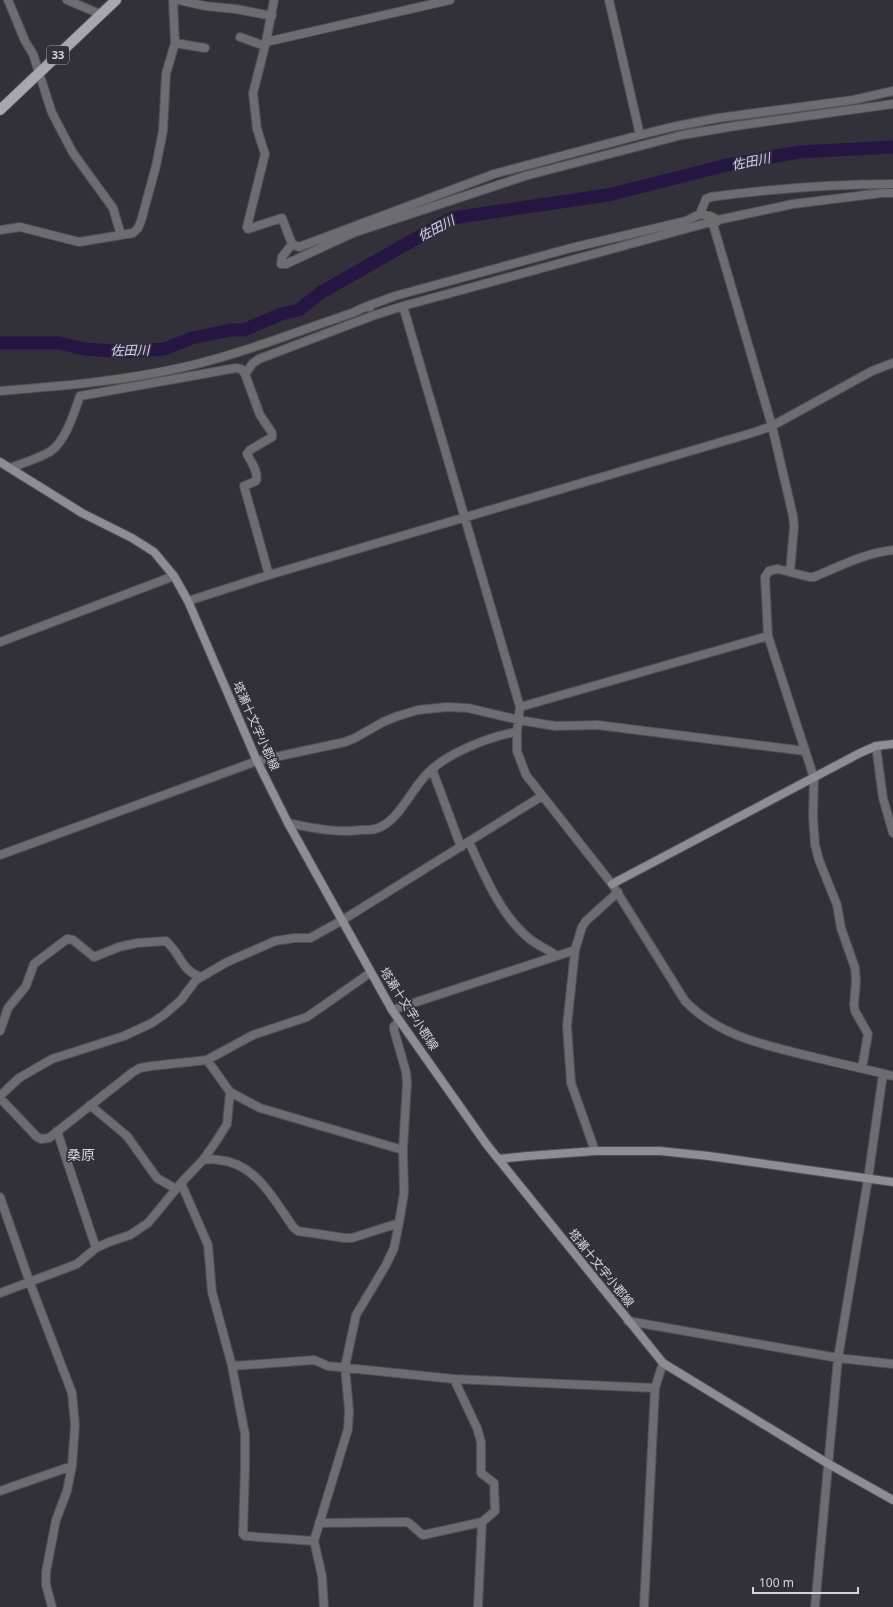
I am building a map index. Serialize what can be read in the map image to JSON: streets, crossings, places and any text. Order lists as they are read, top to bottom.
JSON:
{
  "streets": {
    "main road": ["33", "塔瀬十文字小郡線"]
  },
  "districts": ["桑原"],
  "water": ["佐田川"],
  "scale_bar": "100 m"
}
